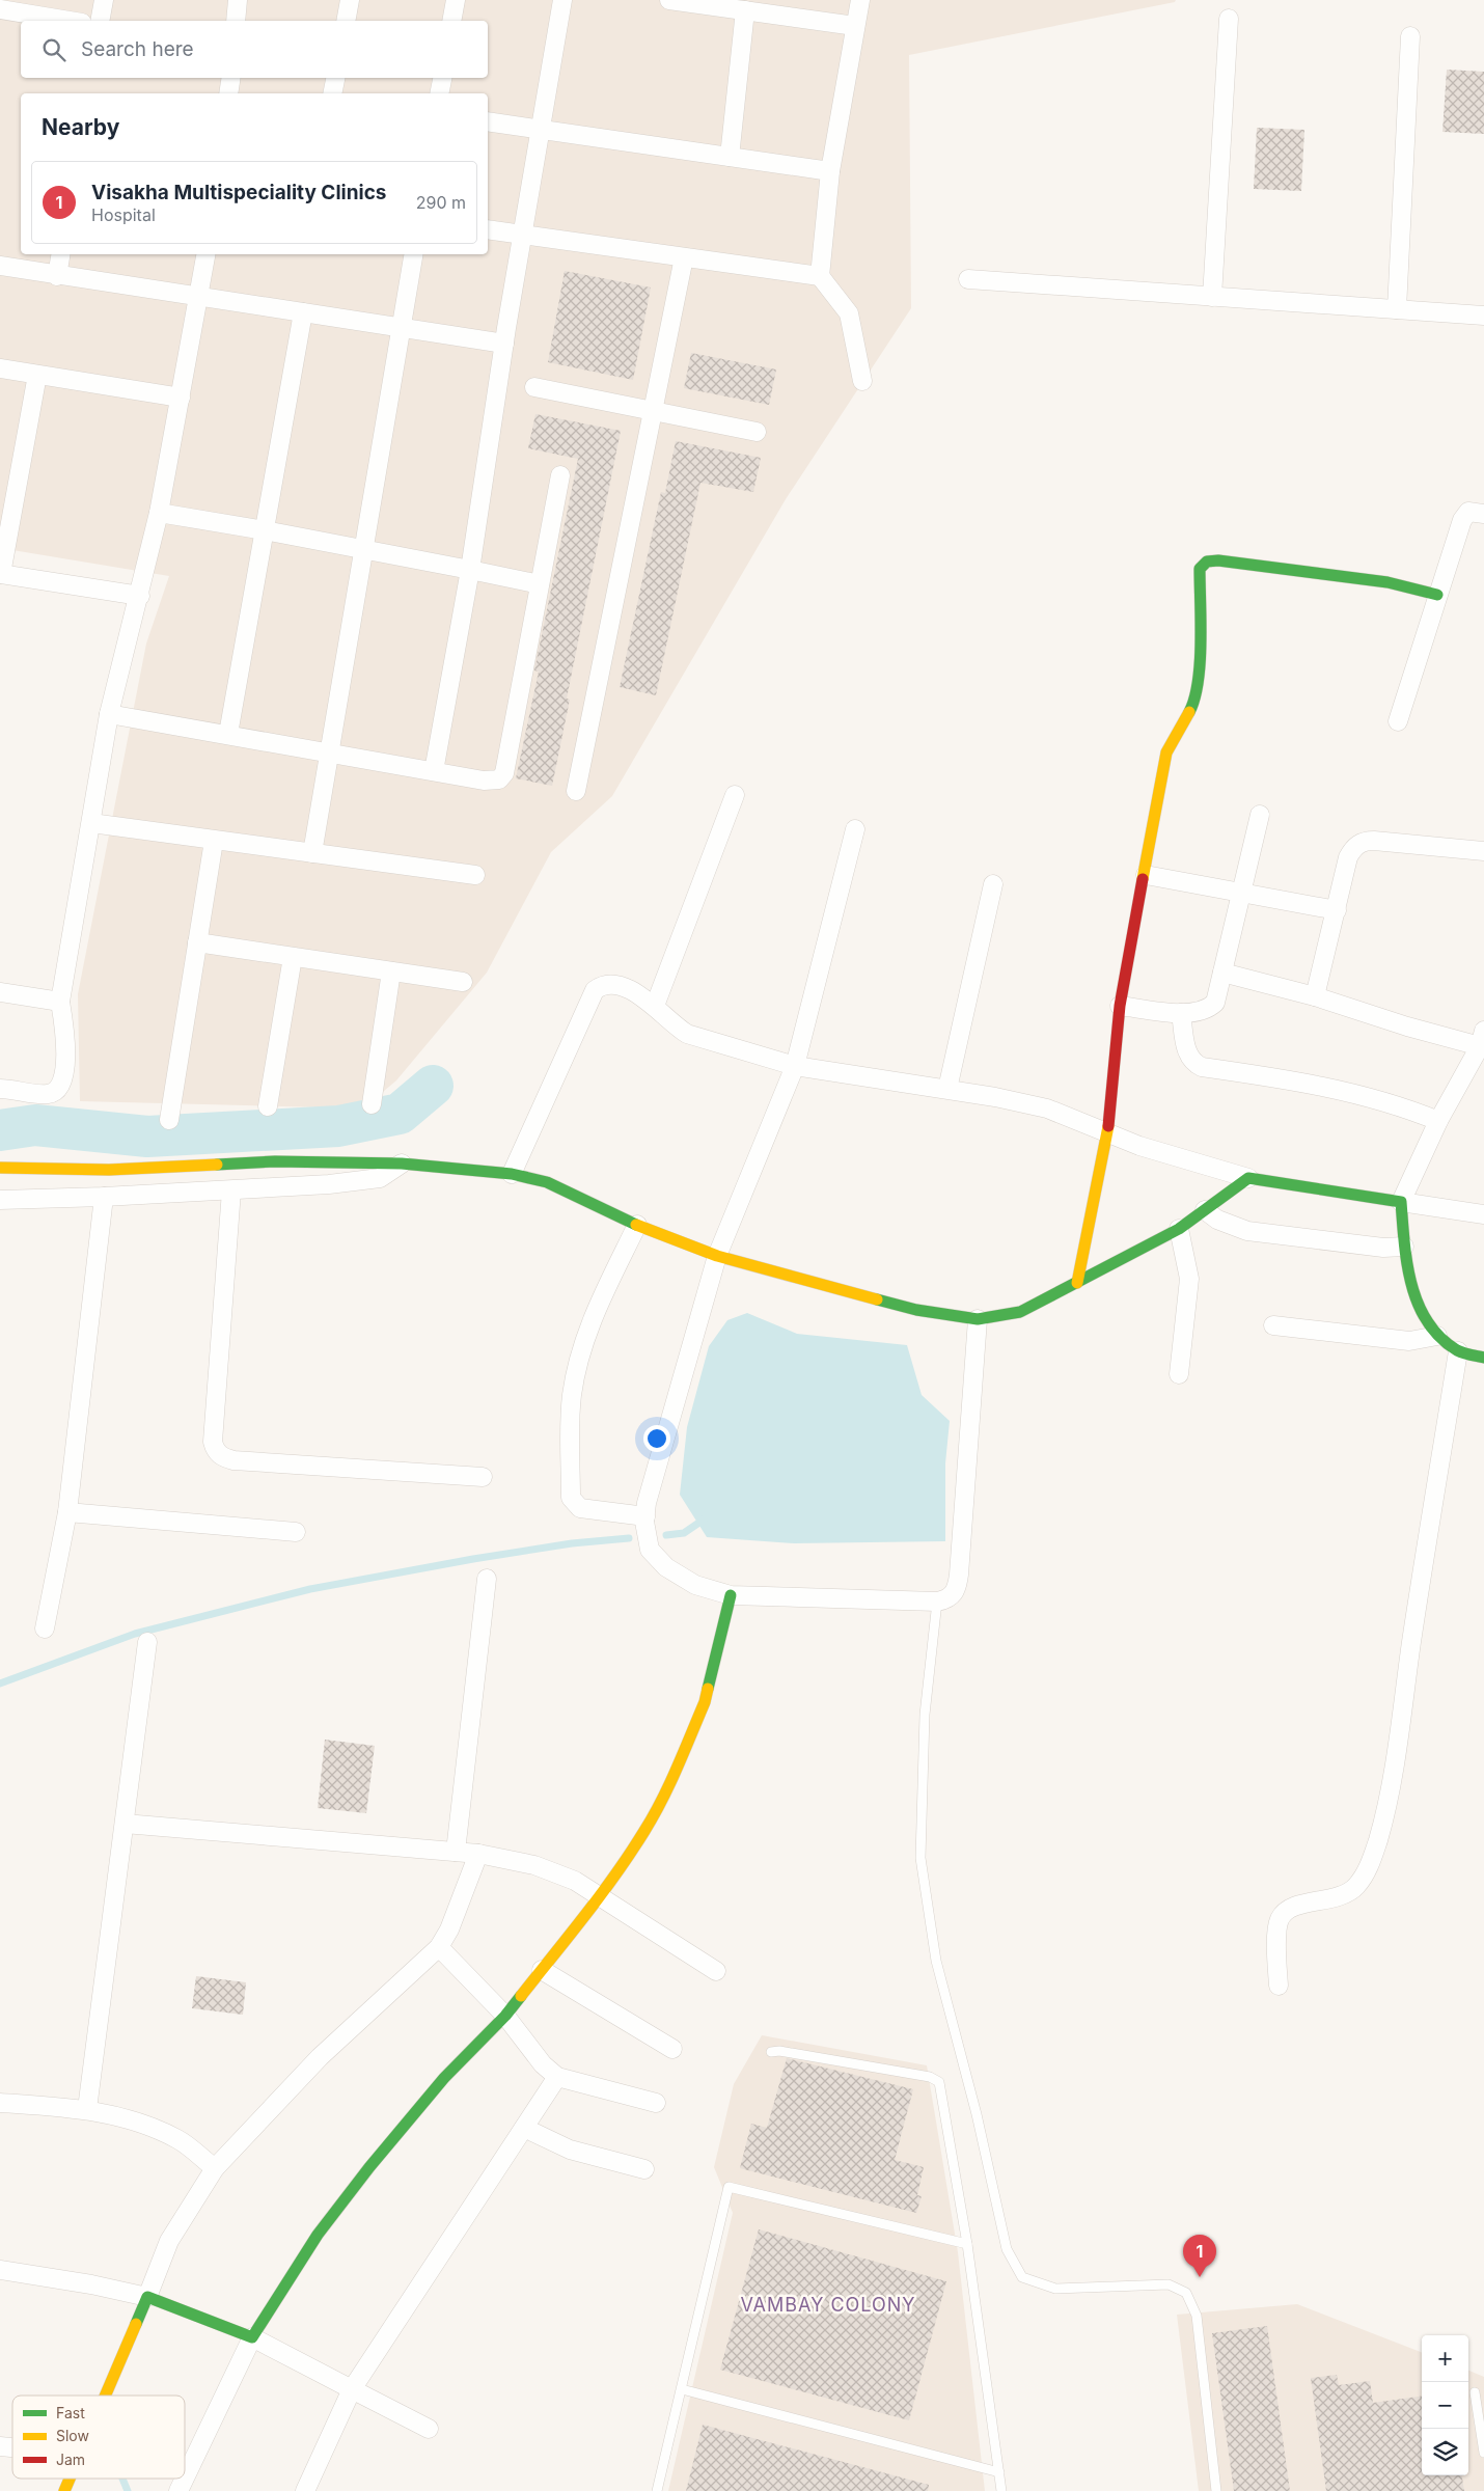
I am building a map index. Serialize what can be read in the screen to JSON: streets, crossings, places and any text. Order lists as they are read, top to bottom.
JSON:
{
  "districts": ["VAMBAY COLONY"],
  "legend": ["Fast", "Slow", "Jam"],
  "page": {
    "search": "Search here",
    "heading": "Nearby",
    "list": [
      {
        "mark": "1",
        "name": "Visakha Multispeciality Clinics",
        "note": "Hospital",
        "value": "290 m"
      }
    ],
    "pins": "1",
    "map_buttons": ["+", "−"]
  }
}
